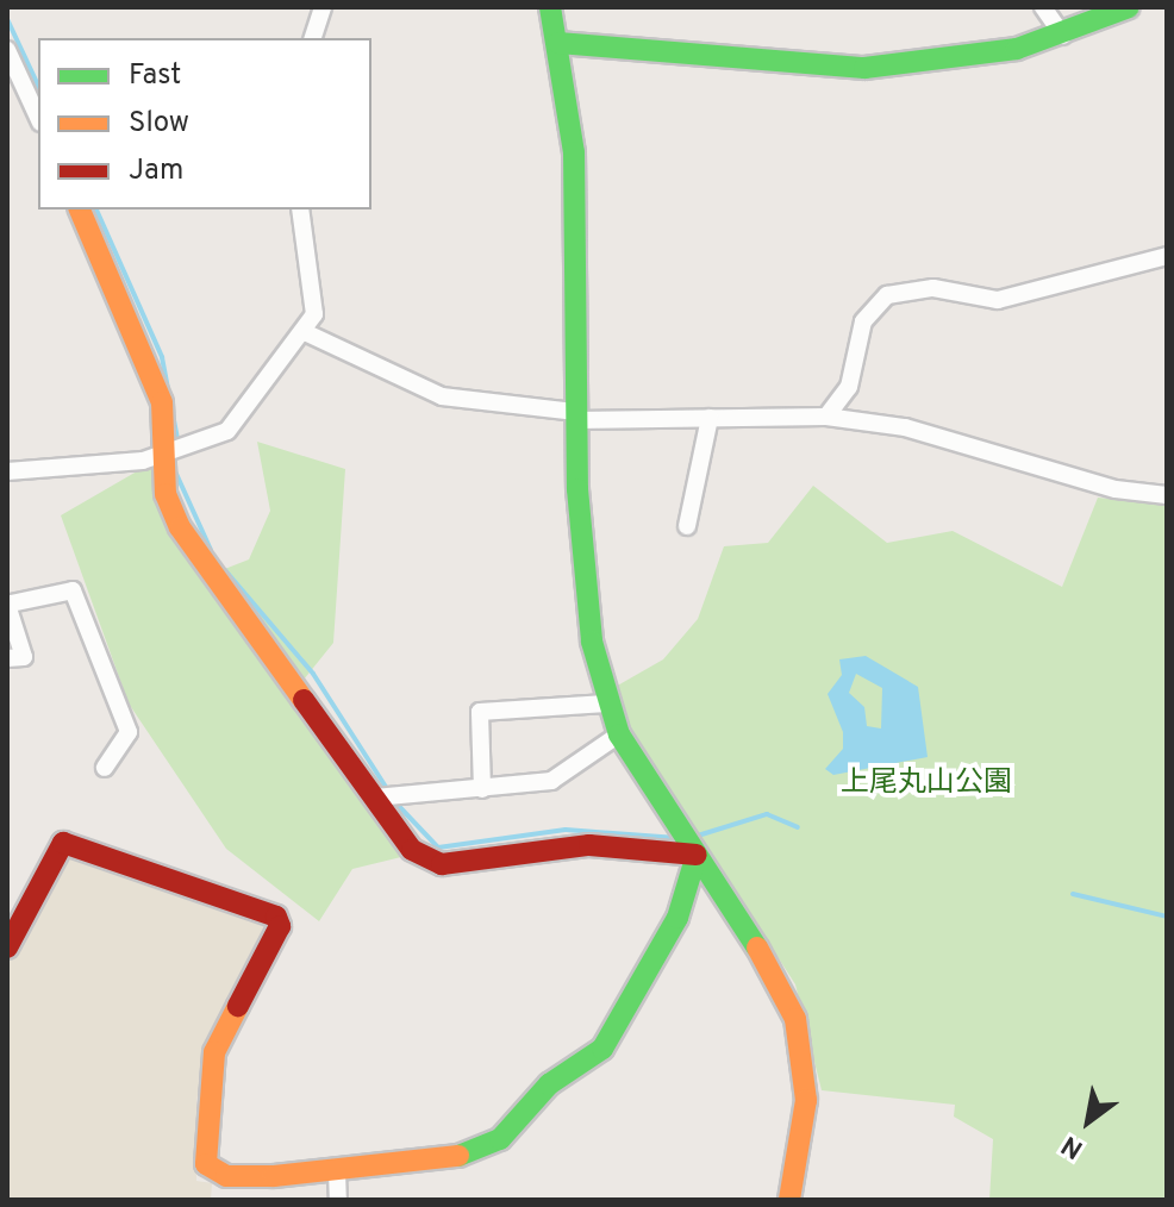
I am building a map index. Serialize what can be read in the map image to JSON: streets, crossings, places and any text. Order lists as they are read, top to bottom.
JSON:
{
  "parks": ["上尾丸山公園"],
  "legend": ["Fast", "Slow", "Jam"],
  "north": "bottom left"
}
